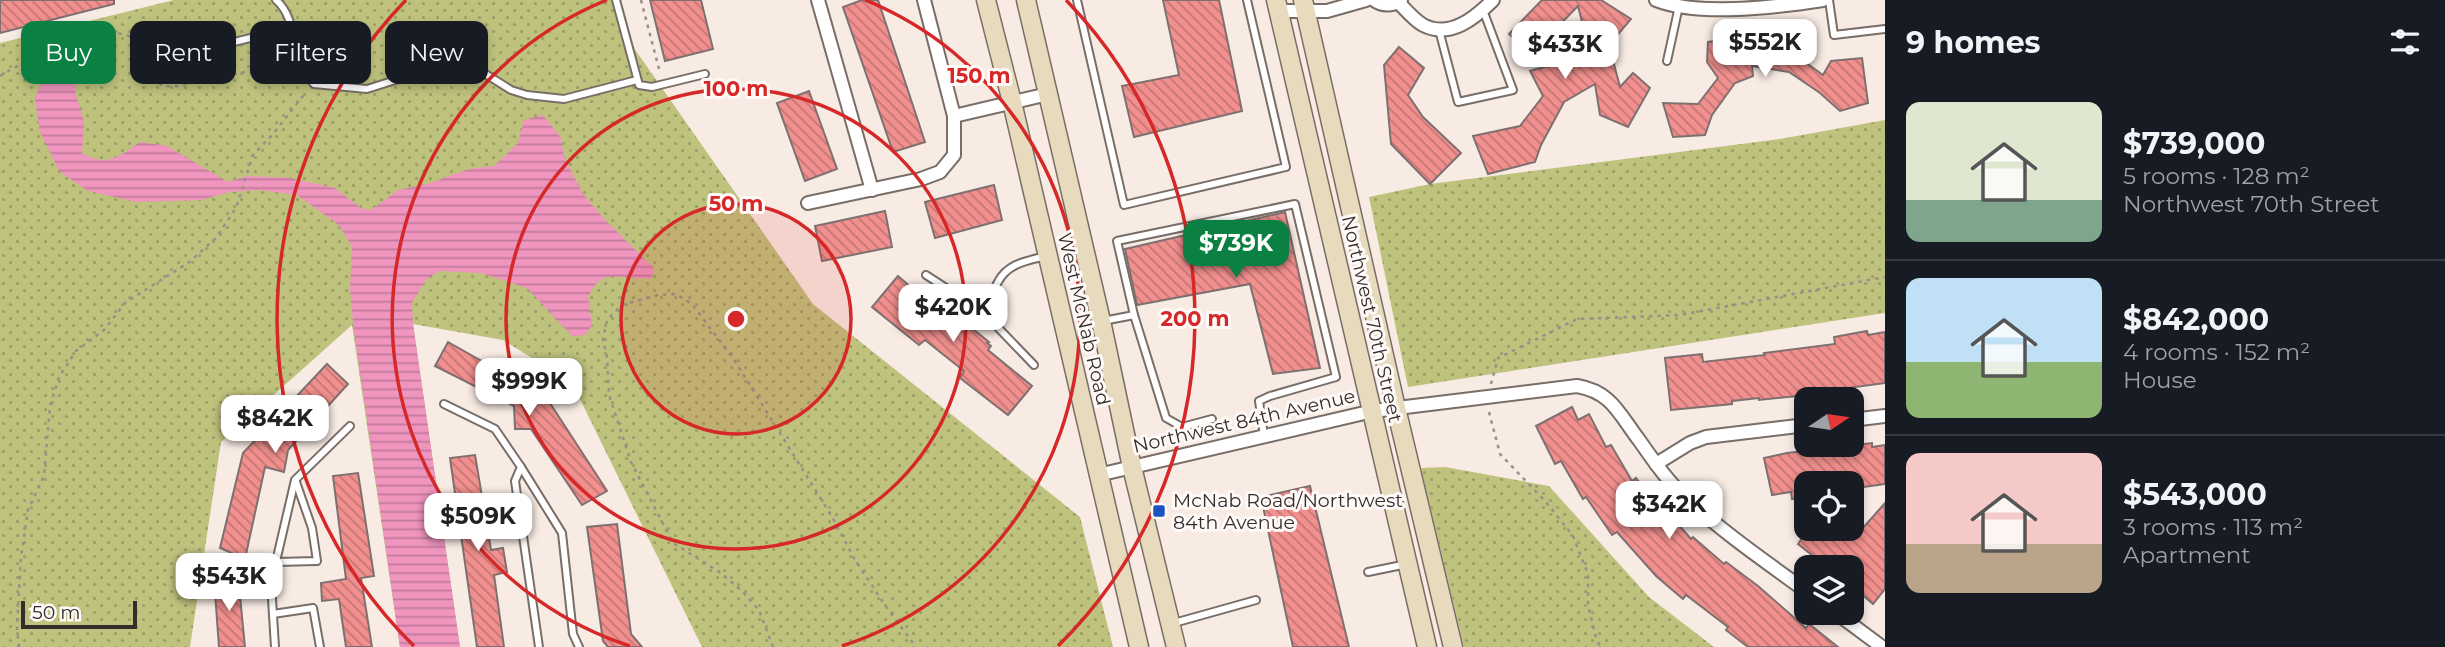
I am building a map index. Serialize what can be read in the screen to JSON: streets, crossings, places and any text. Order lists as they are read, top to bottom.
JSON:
{
  "streets": {
    "main road": ["West McNab Road", "Northwest 70th Street"],
    "street": ["Northwest 84th Avenue"]
  },
  "crossings": [
    ["West McNab Road", "Northwest 84th Avenue"],
    ["Northwest 70th Street", "Northwest 84th Avenue"]
  ],
  "places": {
    "transit": ["McNab Road/Northwest 84th Avenue"]
  },
  "scale_bar": "50 m",
  "north": "right",
  "page": {
    "heading": "9 homes",
    "price": [
      "$552K",
      "$433K",
      "$739K",
      "$420K",
      "$999K",
      "$842K",
      "$342K",
      "$509K",
      "$543K"
    ],
    "chip": [
      "Buy",
      "Rent",
      "Filters",
      "New"
    ],
    "list": [
      {
        "name": "$739,000",
        "note": "5 rooms · 128 m² · Northwest 70th Street"
      },
      {
        "name": "$842,000",
        "note": "4 rooms · 152 m² · House"
      },
      {
        "name": "$543,000",
        "note": "3 rooms · 113 m² · Apartment"
      }
    ],
    "scale": "50 m"
  },
  "rings": [
    "150 m",
    "100 m",
    "50 m",
    "200 m"
  ]
}
